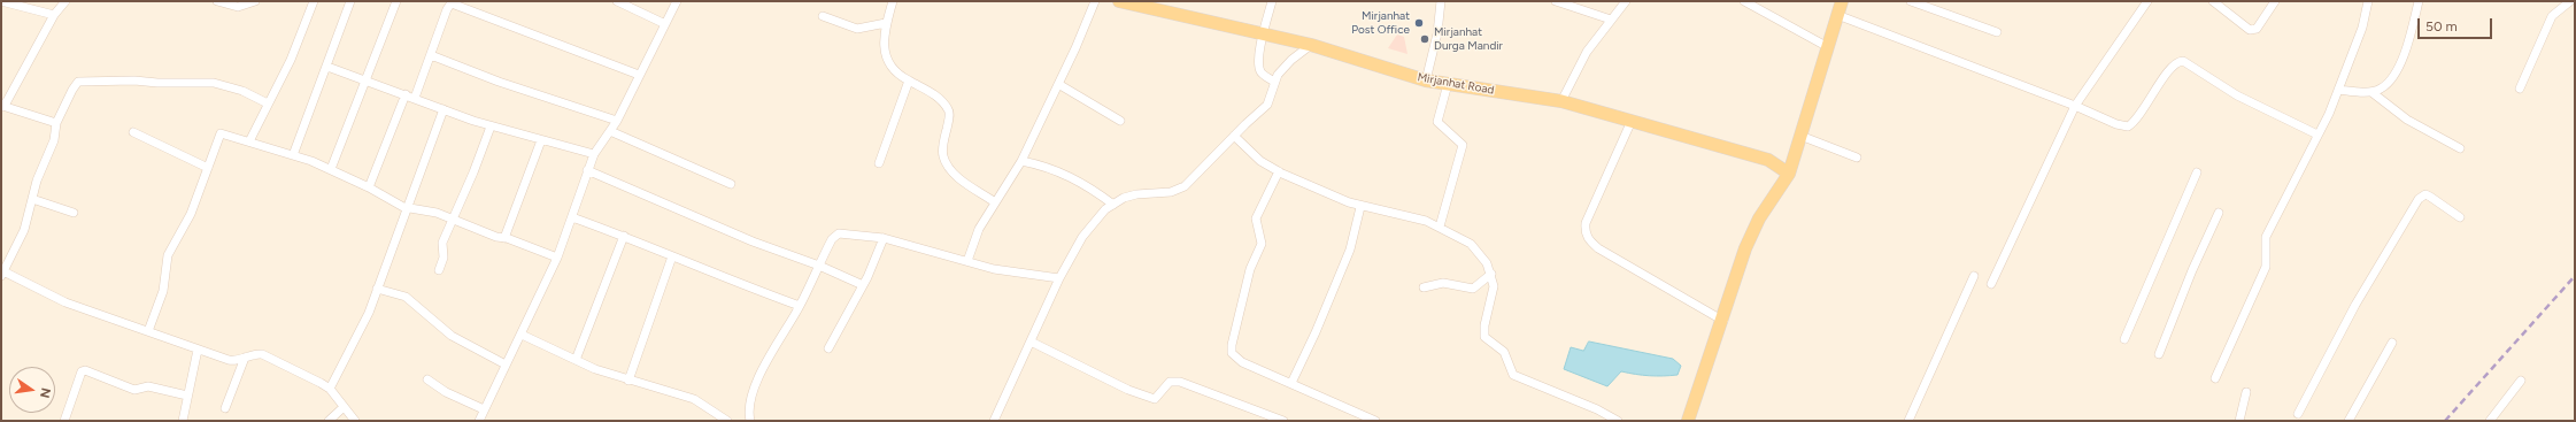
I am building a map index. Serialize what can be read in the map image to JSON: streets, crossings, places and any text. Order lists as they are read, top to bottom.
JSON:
{
  "streets": {
    "main road": ["Mirjanhat Road"]
  },
  "places": ["Mirjanhat Post Office", "Mirjanhat Durga Mandir"],
  "scale_bar": "50 m",
  "north": "right"
}
